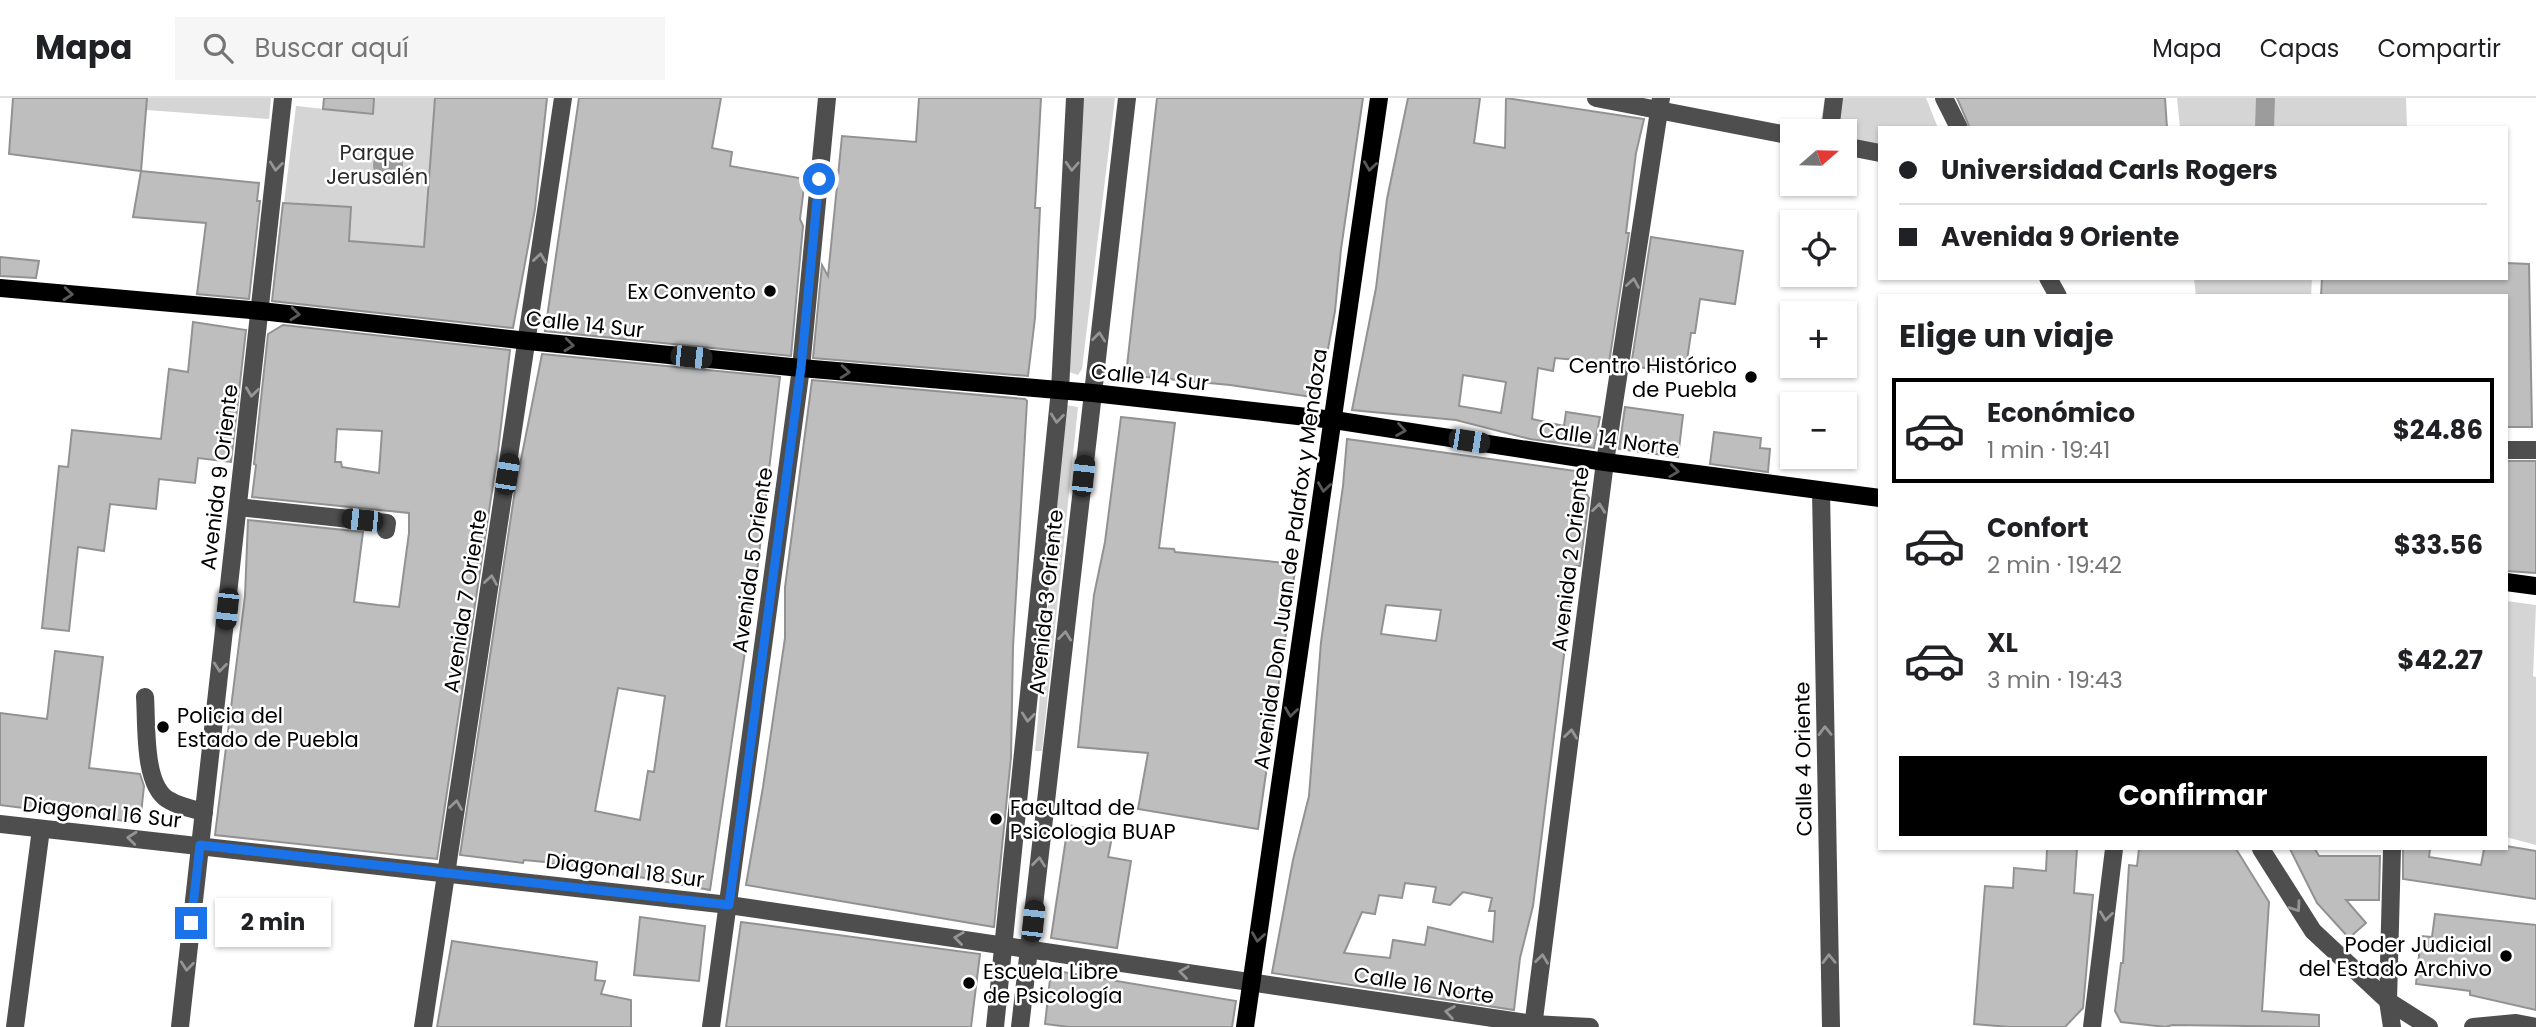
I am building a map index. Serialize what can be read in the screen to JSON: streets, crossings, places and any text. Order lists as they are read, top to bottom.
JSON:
{
  "streets": {
    "main road": ["Calle 14 Sur", "Calle 14 Norte", "Avenida Don Juan de Palafox y Mendoza"],
    "street": [
      "Avenida 9 Oriente",
      "Avenida 2 Oriente",
      "Avenida 5 Oriente",
      "Avenida 7 Oriente",
      "Avenida 3 Oriente",
      "Calle 4 Oriente",
      "Diagonal 16 Sur",
      "Diagonal 18 Sur",
      "Calle 16 Norte"
    ]
  },
  "crossings": [
    ["Calle 14 Sur", "Calle 14 Norte"],
    ["Calle 14 Sur", "Avenida 9 Oriente"],
    ["Calle 14 Sur", "Avenida Don Juan de Palafox y Mendoza"],
    ["Calle 14 Sur", "Avenida 5 Oriente"],
    ["Calle 14 Sur", "Avenida 7 Oriente"],
    ["Calle 14 Sur", "Avenida 3 Oriente"],
    ["Calle 14 Norte", "Avenida Don Juan de Palafox y Mendoza"],
    ["Calle 14 Norte", "Avenida 2 Oriente"],
    ["Calle 14 Norte", "Calle 4 Oriente"],
    ["Avenida 9 Oriente", "Diagonal 16 Sur"],
    ["Avenida 9 Oriente", "Diagonal 18 Sur"],
    ["Avenida Don Juan de Palafox y Mendoza", "Diagonal 18 Sur"],
    ["Avenida Don Juan de Palafox y Mendoza", "Calle 16 Norte"],
    ["Avenida 2 Oriente", "Calle 16 Norte"],
    ["Avenida 5 Oriente", "Diagonal 18 Sur"],
    ["Avenida 7 Oriente", "Diagonal 18 Sur"],
    ["Avenida 3 Oriente", "Diagonal 18 Sur"],
    ["Diagonal 16 Sur", "Diagonal 18 Sur"],
    ["Diagonal 18 Sur", "Calle 16 Norte"]
  ],
  "one_way": [
    "Calle 14 Sur",
    "Calle 14 Norte",
    "Avenida 9 Oriente",
    "Avenida Don Juan de Palafox y Mendoza",
    "Avenida 2 Oriente",
    "Avenida 7 Oriente",
    "Calle 4 Oriente",
    "Diagonal 16 Sur",
    "Diagonal 18 Sur",
    "Calle 16 Norte"
  ],
  "parks": ["Parque Jerusalén"],
  "places": [
    "Ex Convento",
    "Centro Histórico de Puebla",
    "Policia del Estado de Puebla",
    "Facultad de Psicologia BUAP",
    "Poder Judicial del Estado Archivo",
    "Escuela Libre de Psicología"
  ],
  "north": "right",
  "page": {
    "header": "Mapa",
    "search": "Buscar aquí",
    "nav": ["Mapa", "Capas", "Compartir"],
    "map_buttons": ["+", "−"],
    "banner": ["Universidad Carls Rogers", "Avenida 9 Oriente"],
    "heading": "Elige un viaje",
    "list": [
      {
        "name": "Económico",
        "note": "1 min · 19:41",
        "value": "$24.86"
      },
      {
        "name": "Confort",
        "note": "2 min · 19:42",
        "value": "$33.56"
      },
      {
        "name": "XL",
        "note": "3 min · 19:43",
        "value": "$42.27"
      }
    ],
    "buttons": "Confirmar",
    "bubble": "2 min"
  }
}
